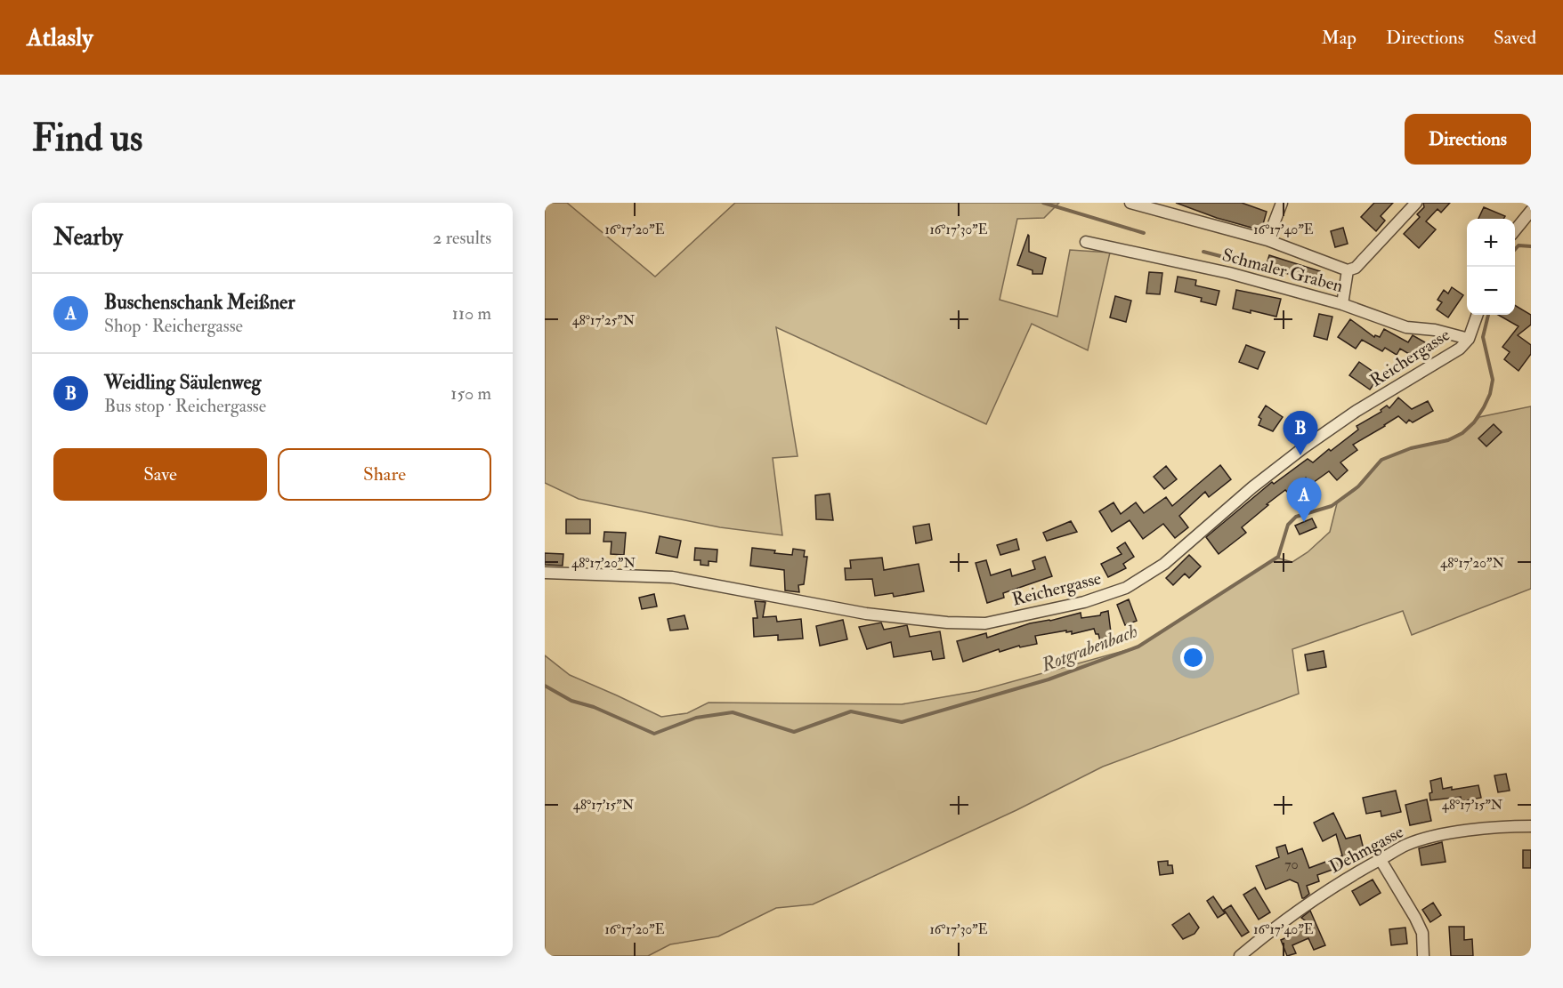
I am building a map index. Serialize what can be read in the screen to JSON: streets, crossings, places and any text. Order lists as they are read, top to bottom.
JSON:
{
  "streets": {
    "street": ["Schmaler Graben", "Reichergasse", "Dehmgasse"]
  },
  "crossings": [
    ["Schmaler Graben", "Reichergasse"]
  ],
  "water": ["Rotgrabenbach"],
  "house_numbers": ["70"],
  "page": {
    "header": "Atlasly",
    "nav": ["Map", "Directions", "Saved"],
    "buttons": [
      "Directions",
      ["Save", "Share"]
    ],
    "title": "Find us",
    "heading": ["Nearby", "2 results"],
    "map_buttons": ["+", "−"],
    "list": [
      {
        "mark": "A",
        "name": "Buschenschank Meißner",
        "note": "Shop · Reichergasse",
        "value": "110 m"
      },
      {
        "mark": "B",
        "name": "Weidling Säulenweg",
        "note": "Bus stop · Reichergasse",
        "value": "150 m"
      }
    ],
    "pins": ["B", "A"]
  },
  "coordinates": [
    "16°17'20\"E",
    "16°17'30\"E",
    "16°17'40\"E",
    "48°17'25\"N",
    "48°17'20\"N",
    "48°17'15\"N"
  ]
}
